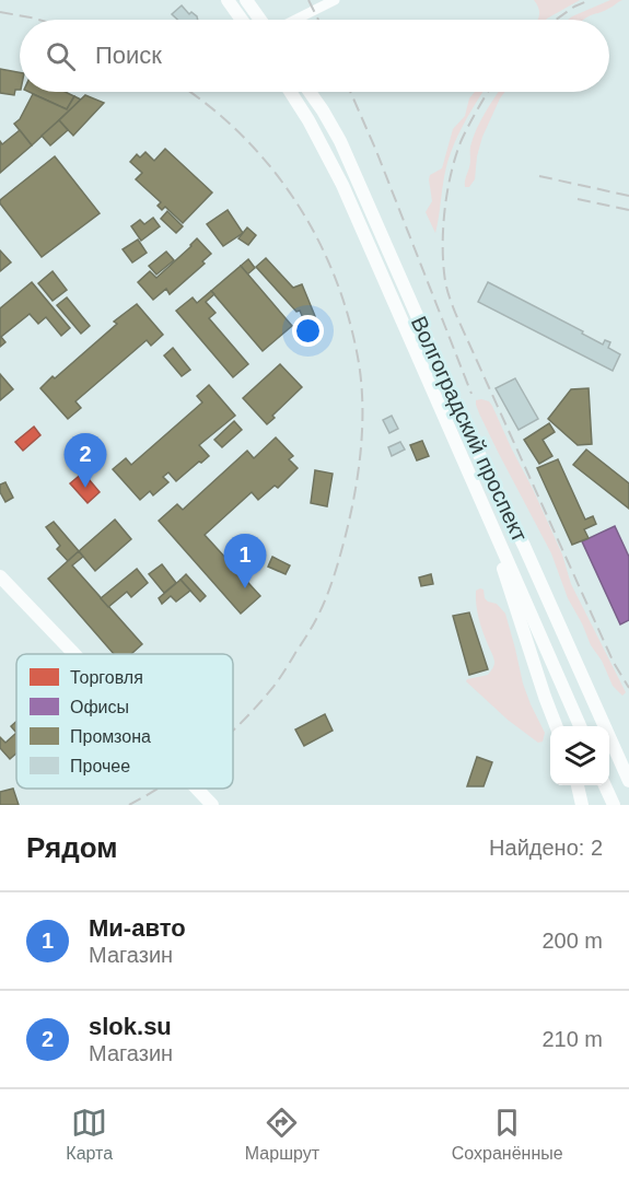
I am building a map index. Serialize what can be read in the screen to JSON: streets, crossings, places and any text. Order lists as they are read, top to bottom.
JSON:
{
  "streets": {
    "main road": ["Волгоградский проспект"]
  },
  "legend": [
    "Торговля",
    "Офисы",
    "Промзона",
    "Прочее"
  ],
  "page": {
    "search": "Поиск",
    "pins": ["2", "1"],
    "heading": ["Рядом", "Найдено: 2"],
    "list": [
      {
        "mark": "1",
        "name": "Ми-авто",
        "note": "Магазин",
        "value": "200 m"
      },
      {
        "mark": "2",
        "name": "slok.su",
        "note": "Магазин",
        "value": "210 m"
      }
    ],
    "nav": ["Карта", "Маршрут", "Сохранённые"]
  }
}
